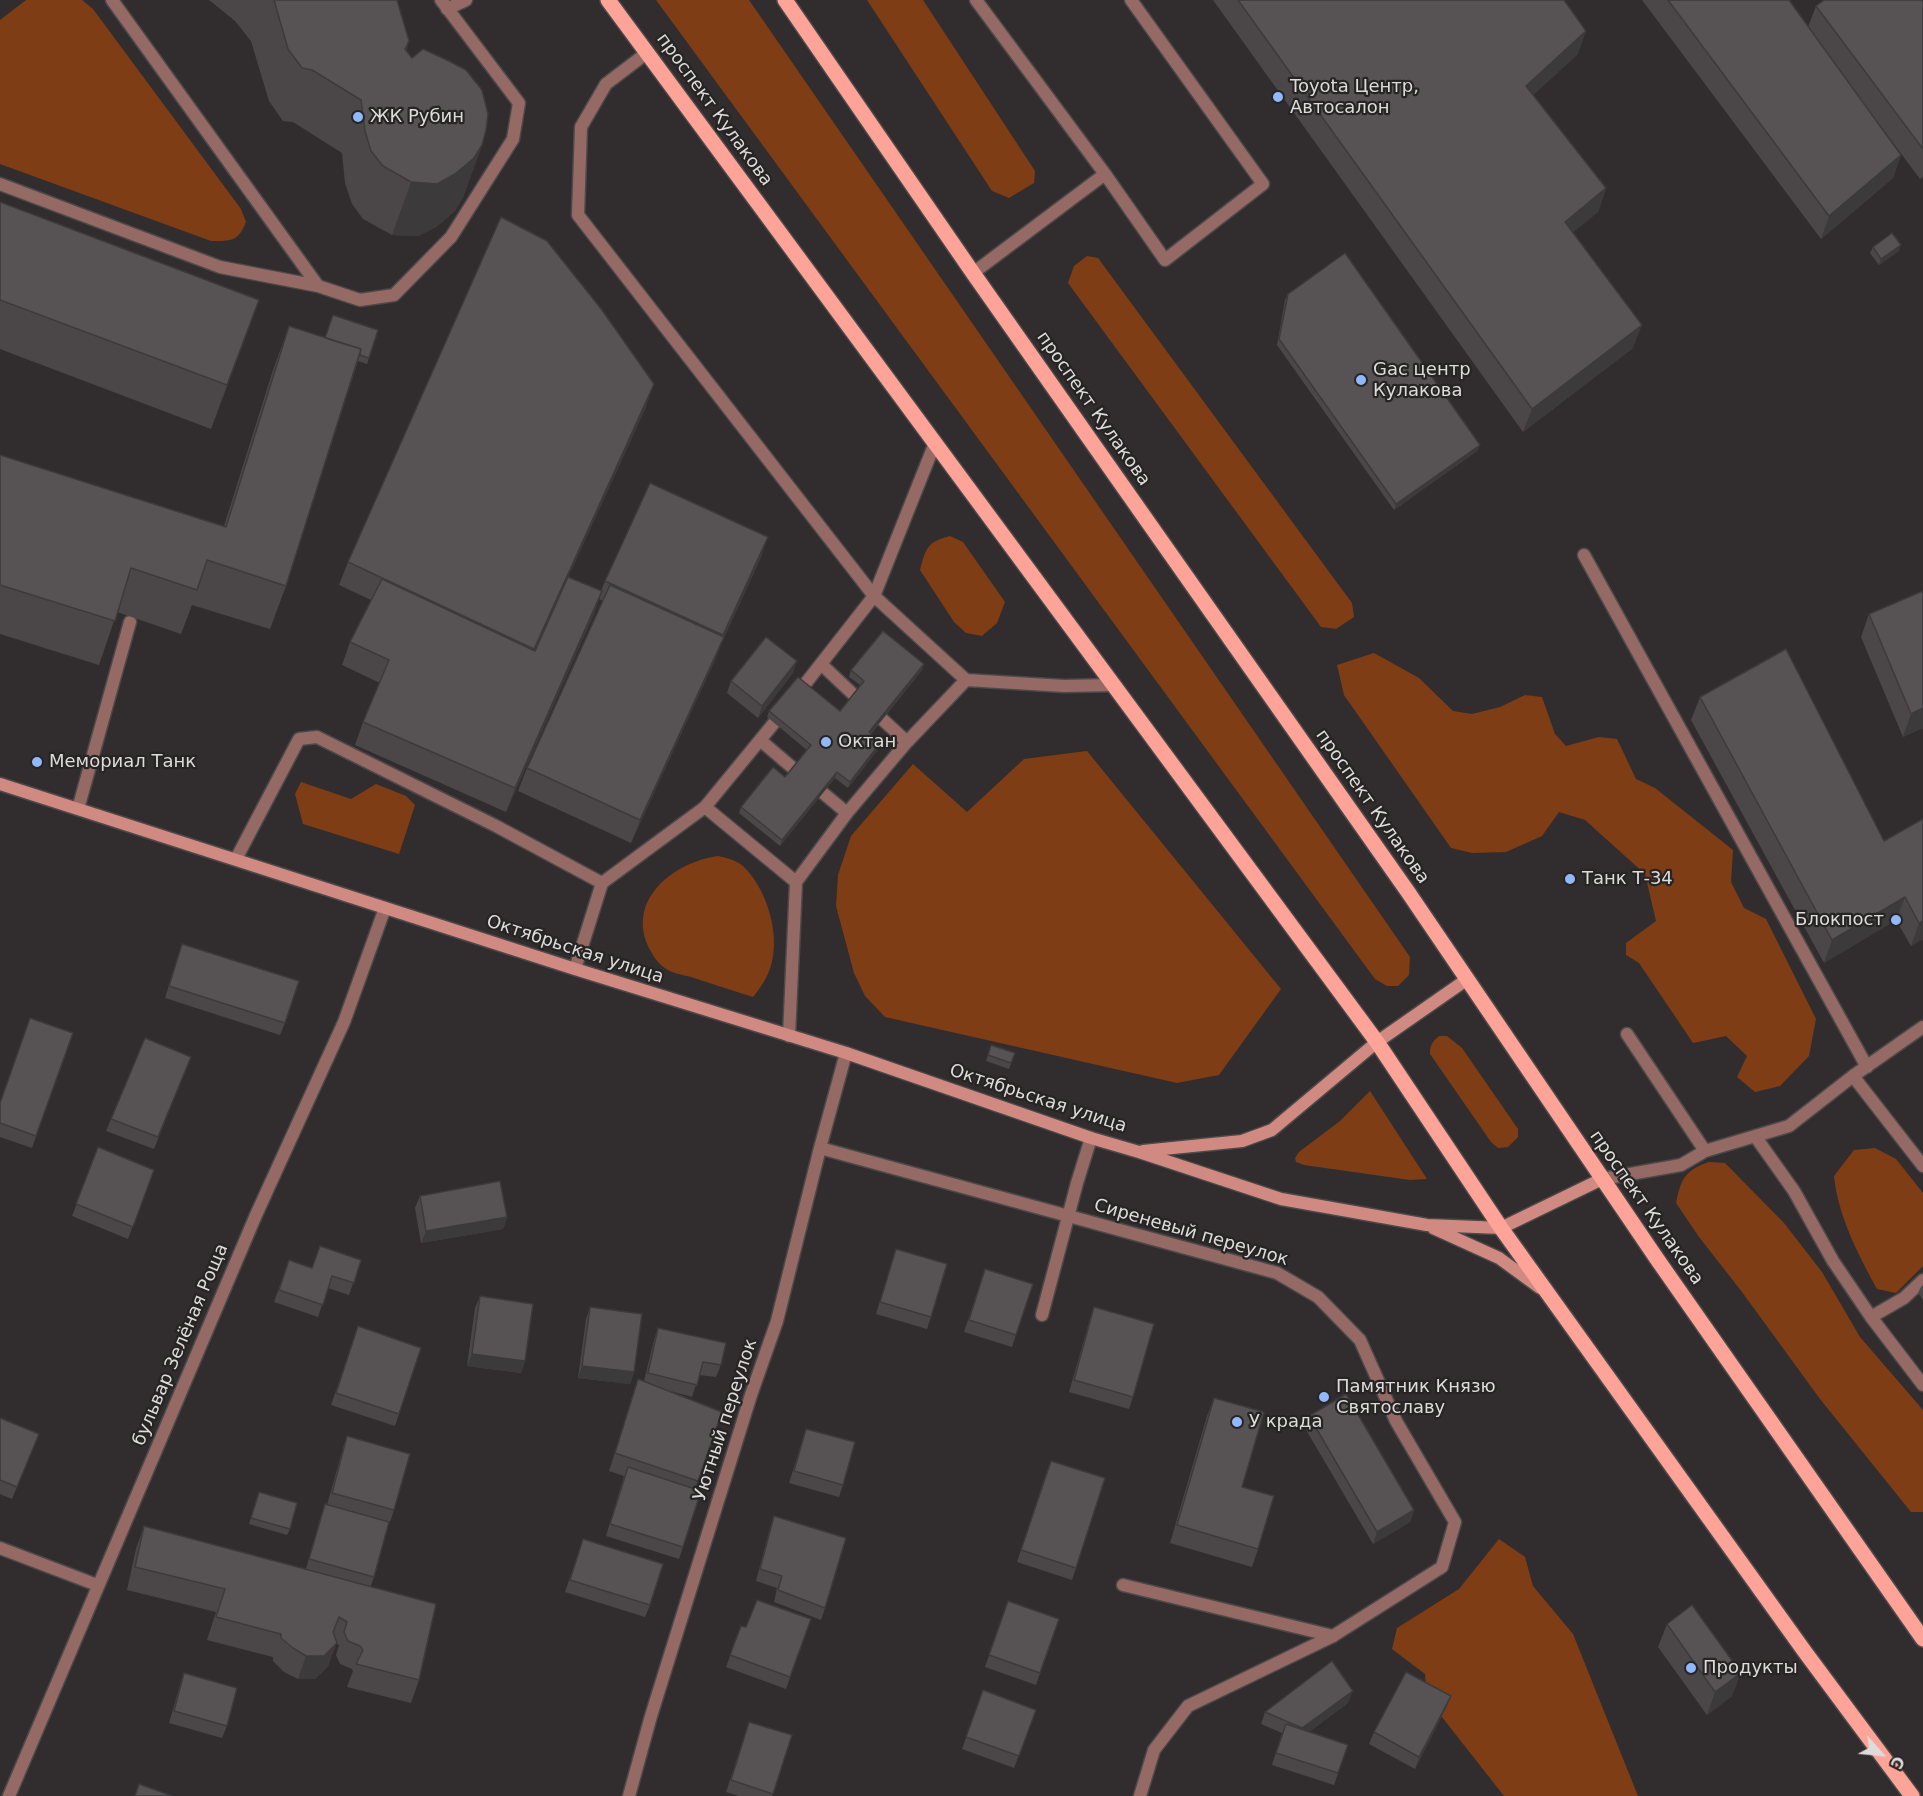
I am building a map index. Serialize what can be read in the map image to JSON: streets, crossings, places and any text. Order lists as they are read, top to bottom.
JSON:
{
  "streets": {
    "main road": ["проспект Кулакова", "Октябрьская улица"],
    "street": ["Сиреневый переулок", "бульвар Зелёная Роща", "Уютный переулок"]
  },
  "crossings": [
    ["проспект Кулакова", "Октябрьская улица"],
    ["Октябрьская улица", "бульвар Зелёная Роща"],
    ["Октябрьская улица", "Уютный переулок"],
    ["Сиреневый переулок", "Уютный переулок"]
  ],
  "places": [
    "Toyota Центр, Автосалон",
    "ЖК Рубин",
    "Gac центр Кулакова",
    "Октан",
    "Мемориал Танк",
    "Танк Т-34",
    "Блокпост",
    "Памятник Князю Святославу",
    "У крада",
    "Продукты"
  ],
  "north": "bottom right"
}
